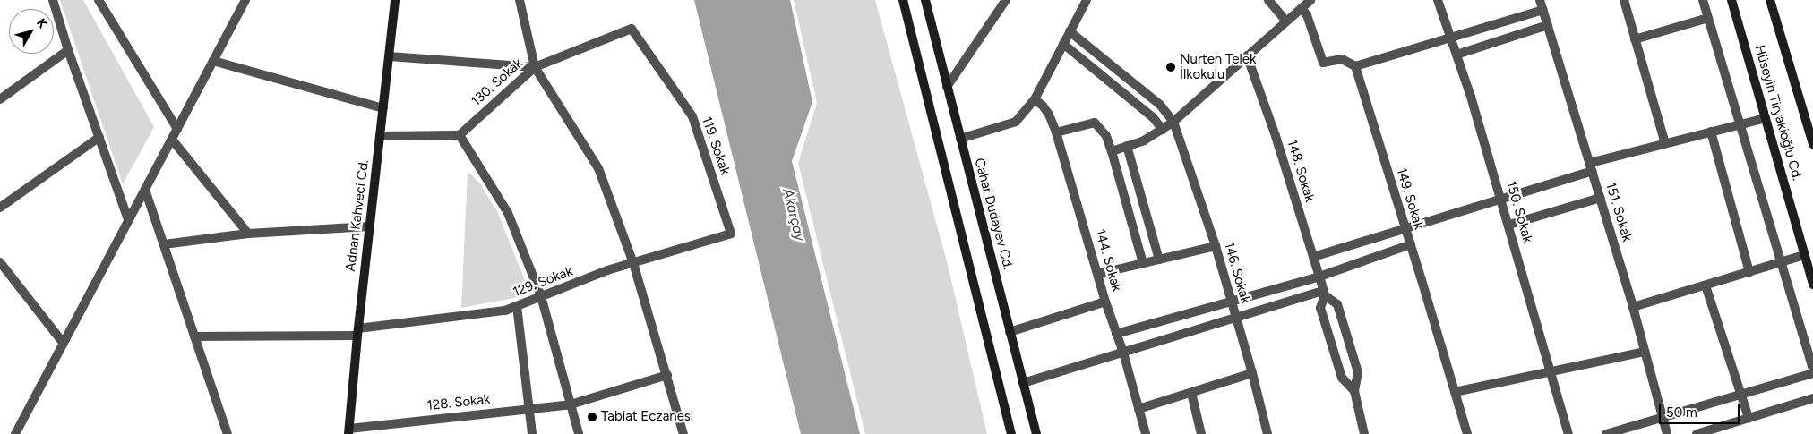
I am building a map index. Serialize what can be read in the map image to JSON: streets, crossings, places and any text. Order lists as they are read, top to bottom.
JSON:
{
  "streets": {
    "main road": ["Hüseyin Tiryakioğlu Cd.", "Cahar Dudayev Cd.", "Adnan Kahveci Cd."],
    "street": [
      "130. Sokak",
      "119. Sokak",
      "148. Sokak",
      "149. Sokak",
      "150. Sokak",
      "151. Sokak",
      "144. Sokak",
      "146. Sokak",
      "129. Sokak",
      "128. Sokak"
    ]
  },
  "crossings": [
    ["130. Sokak", "119. Sokak"],
    ["119. Sokak", "129. Sokak"],
    ["Adnan Kahveci Cd.", "129. Sokak"],
    ["Adnan Kahveci Cd.", "128. Sokak"]
  ],
  "water": ["Akarçay"],
  "places": ["Nurten Telek İlkokulu", "Tabiat Eczanesi"],
  "scale_bar": "50 m",
  "north": "top right"
}
